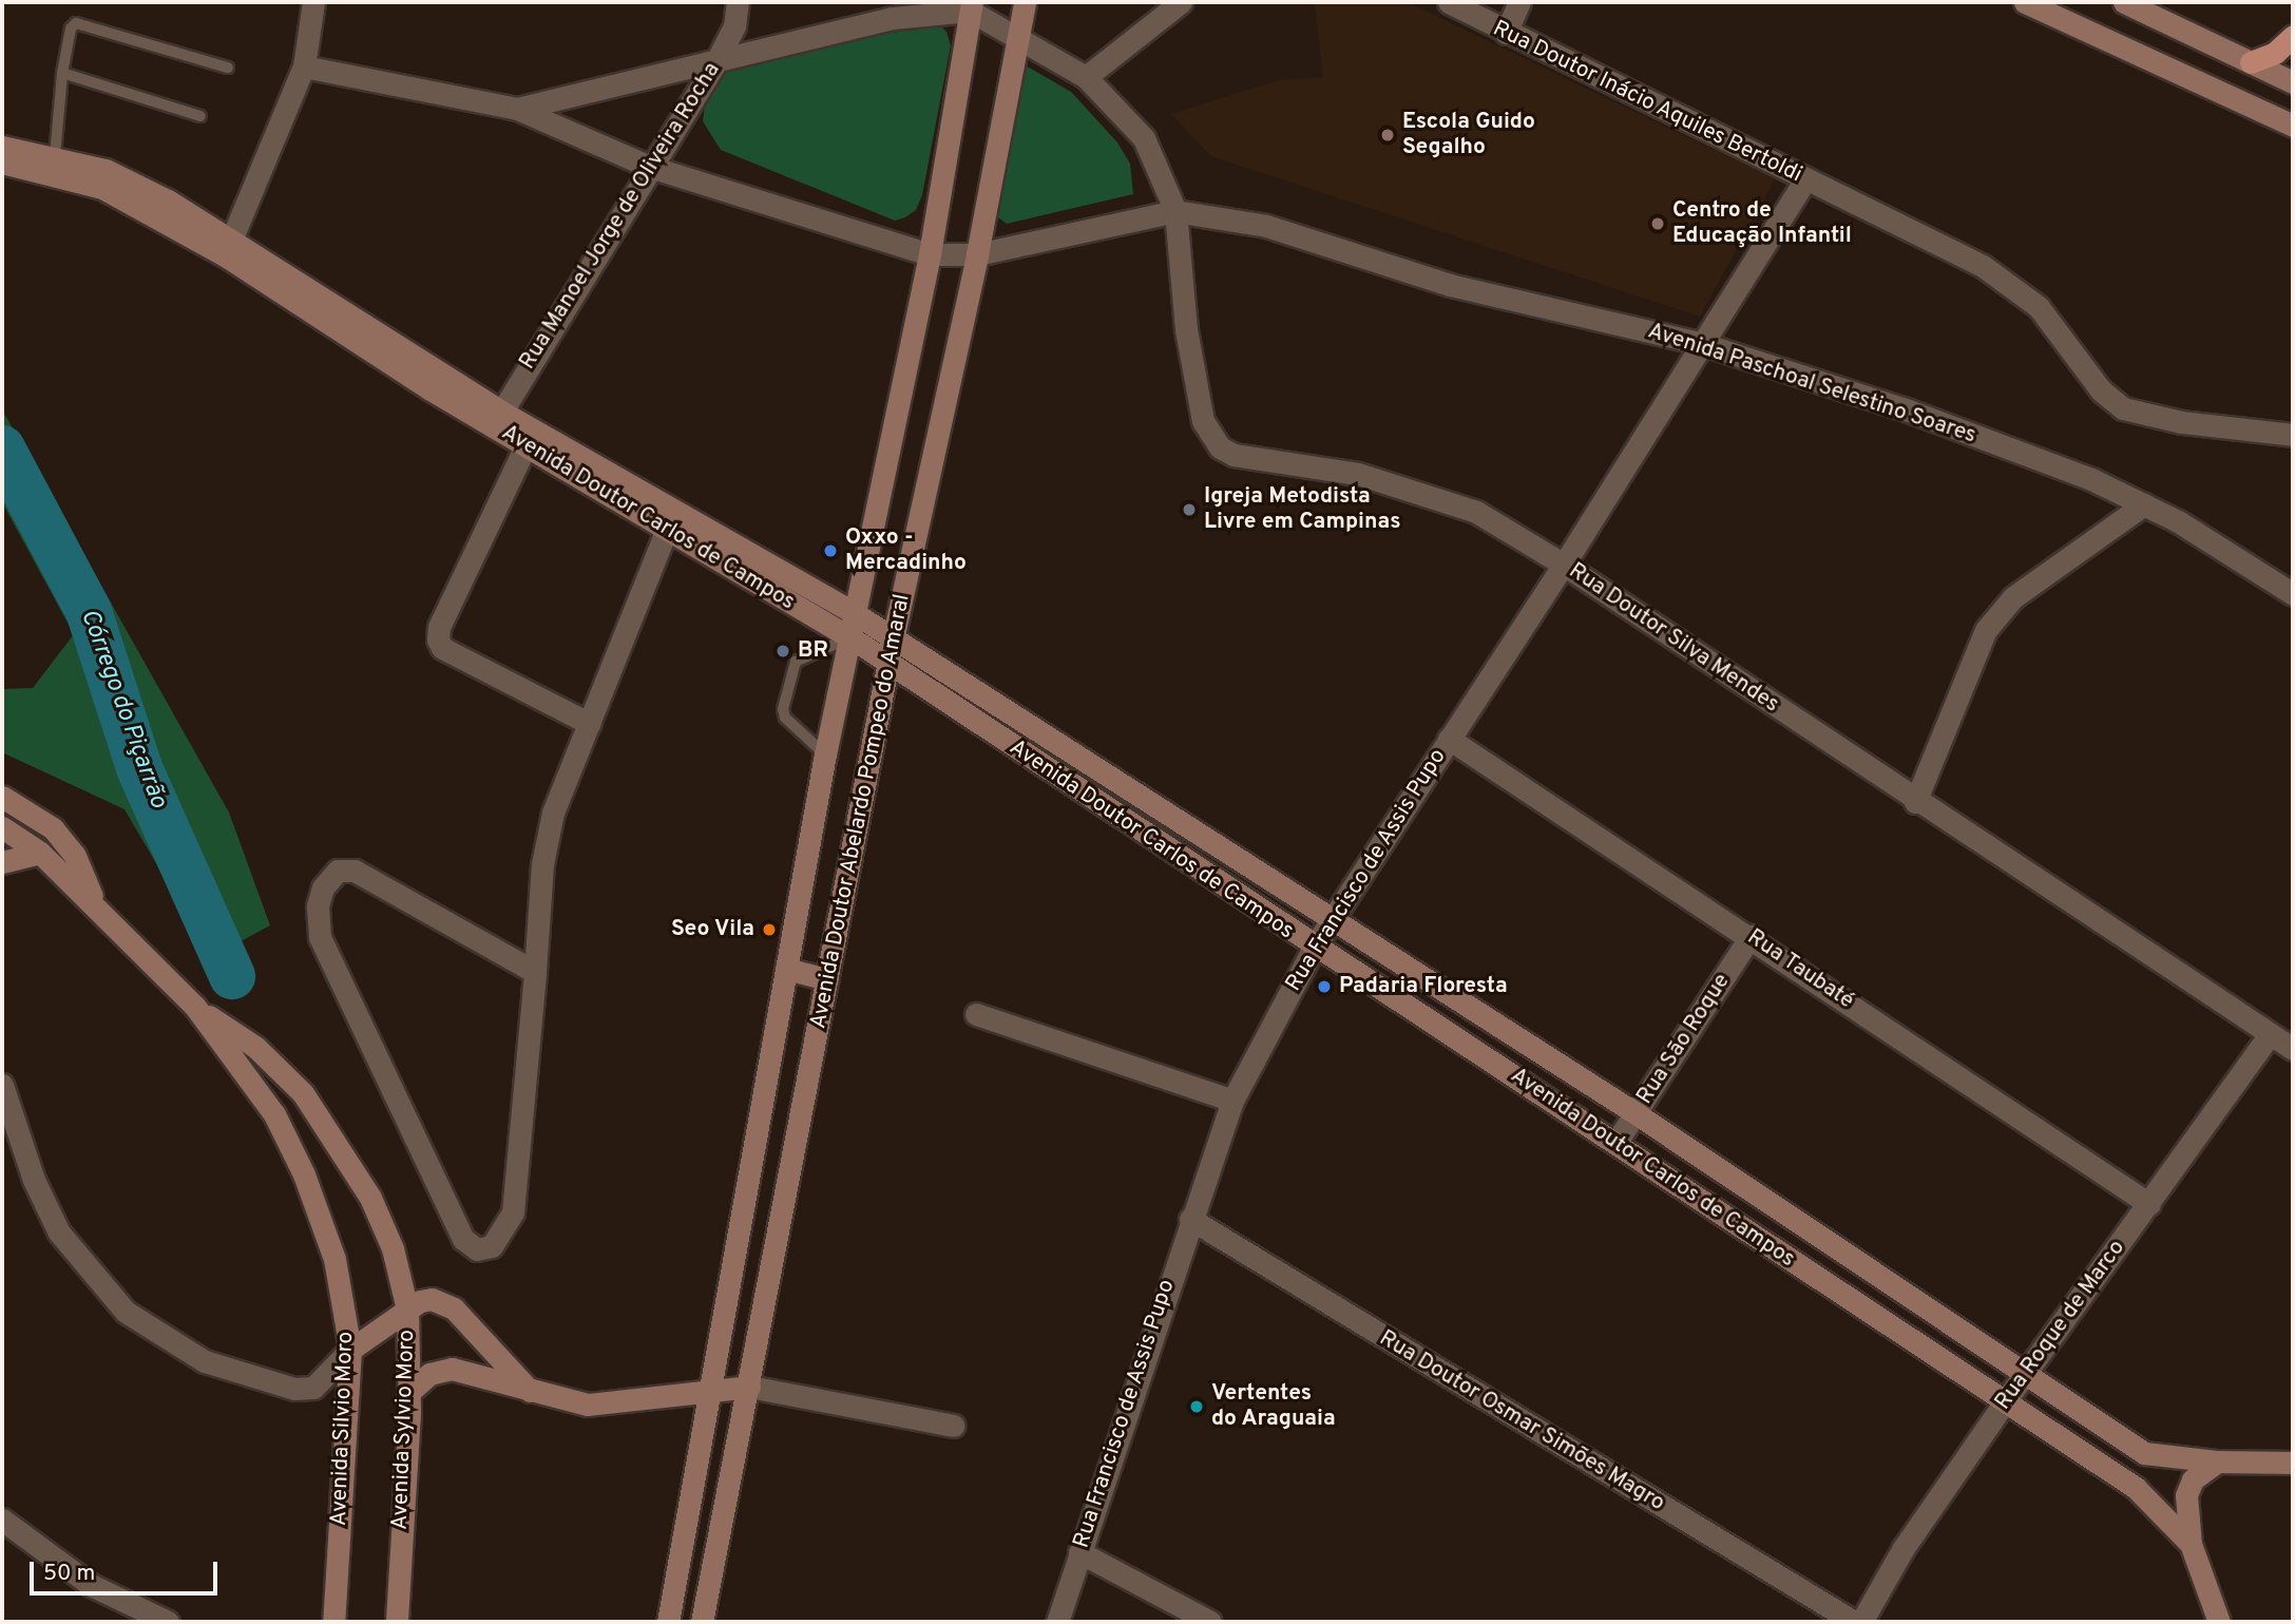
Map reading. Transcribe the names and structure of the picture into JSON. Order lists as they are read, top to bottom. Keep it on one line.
{"streets":{"main road":["Avenida Doutor Carlos de Campos","Avenida Doutor Abelardo Pompeo do Amaral","Avenida Silvio Moro","Avenida Sylvio Moro"],"street":["Rua Doutor Inácio Aquiles Bertoldi","Rua Manoel Jorge de Oliveira Rocha","Avenida Paschoal Selestino Soares","Rua Doutor Silva Mendes","Rua Francisco de Assis Pupo","Rua Taubaté","Rua São Roque","Rua Roque de Marco","Rua Doutor Osmar Simões Magro"]},"crossings":[["Rua Doutor Inácio Aquiles Bertoldi","Rua Francisco de Assis Pupo"],["Rua Manoel Jorge de Oliveira Rocha","Avenida Paschoal Selestino Soares"],["Rua Manoel Jorge de Oliveira Rocha","Avenida Doutor Carlos de Campos"],["Avenida Paschoal Selestino Soares","Rua Doutor Silva Mendes"],["Avenida Paschoal Selestino Soares","Avenida Doutor Abelardo Pompeo do Amaral"],["Avenida Paschoal Selestino Soares","Rua Francisco de Assis Pupo"],["Avenida Doutor Carlos de Campos","Avenida Doutor Abelardo Pompeo do Amaral"],["Avenida Doutor Carlos de Campos","Rua Francisco de Assis Pupo"],["Avenida Doutor Carlos de Campos","Rua São Roque"],["Avenida Doutor Carlos de Campos","Rua Roque de Marco"],["Rua Doutor Silva Mendes","Rua Francisco de Assis Pupo"],["Rua Doutor Silva Mendes","Rua Roque de Marco"],["Rua Francisco de Assis Pupo","Rua Taubaté"],["Rua Francisco de Assis Pupo","Rua Doutor Osmar Simões Magro"],["Rua Taubaté","Rua São Roque"],["Rua Taubaté","Rua Roque de Marco"],["Avenida Silvio Moro","Avenida Sylvio Moro"]],"water":["Córrego do Piçarrão"],"places":["Escola Guido Segalho","Centro de Educação Infantil","Igreja Metodista Livre em Campinas","Oxxo - Mercadinho","BR","Seo Vila","Padaria Floresta","Vertentes do Araguaia"],"scale_bar":"50 m"}
